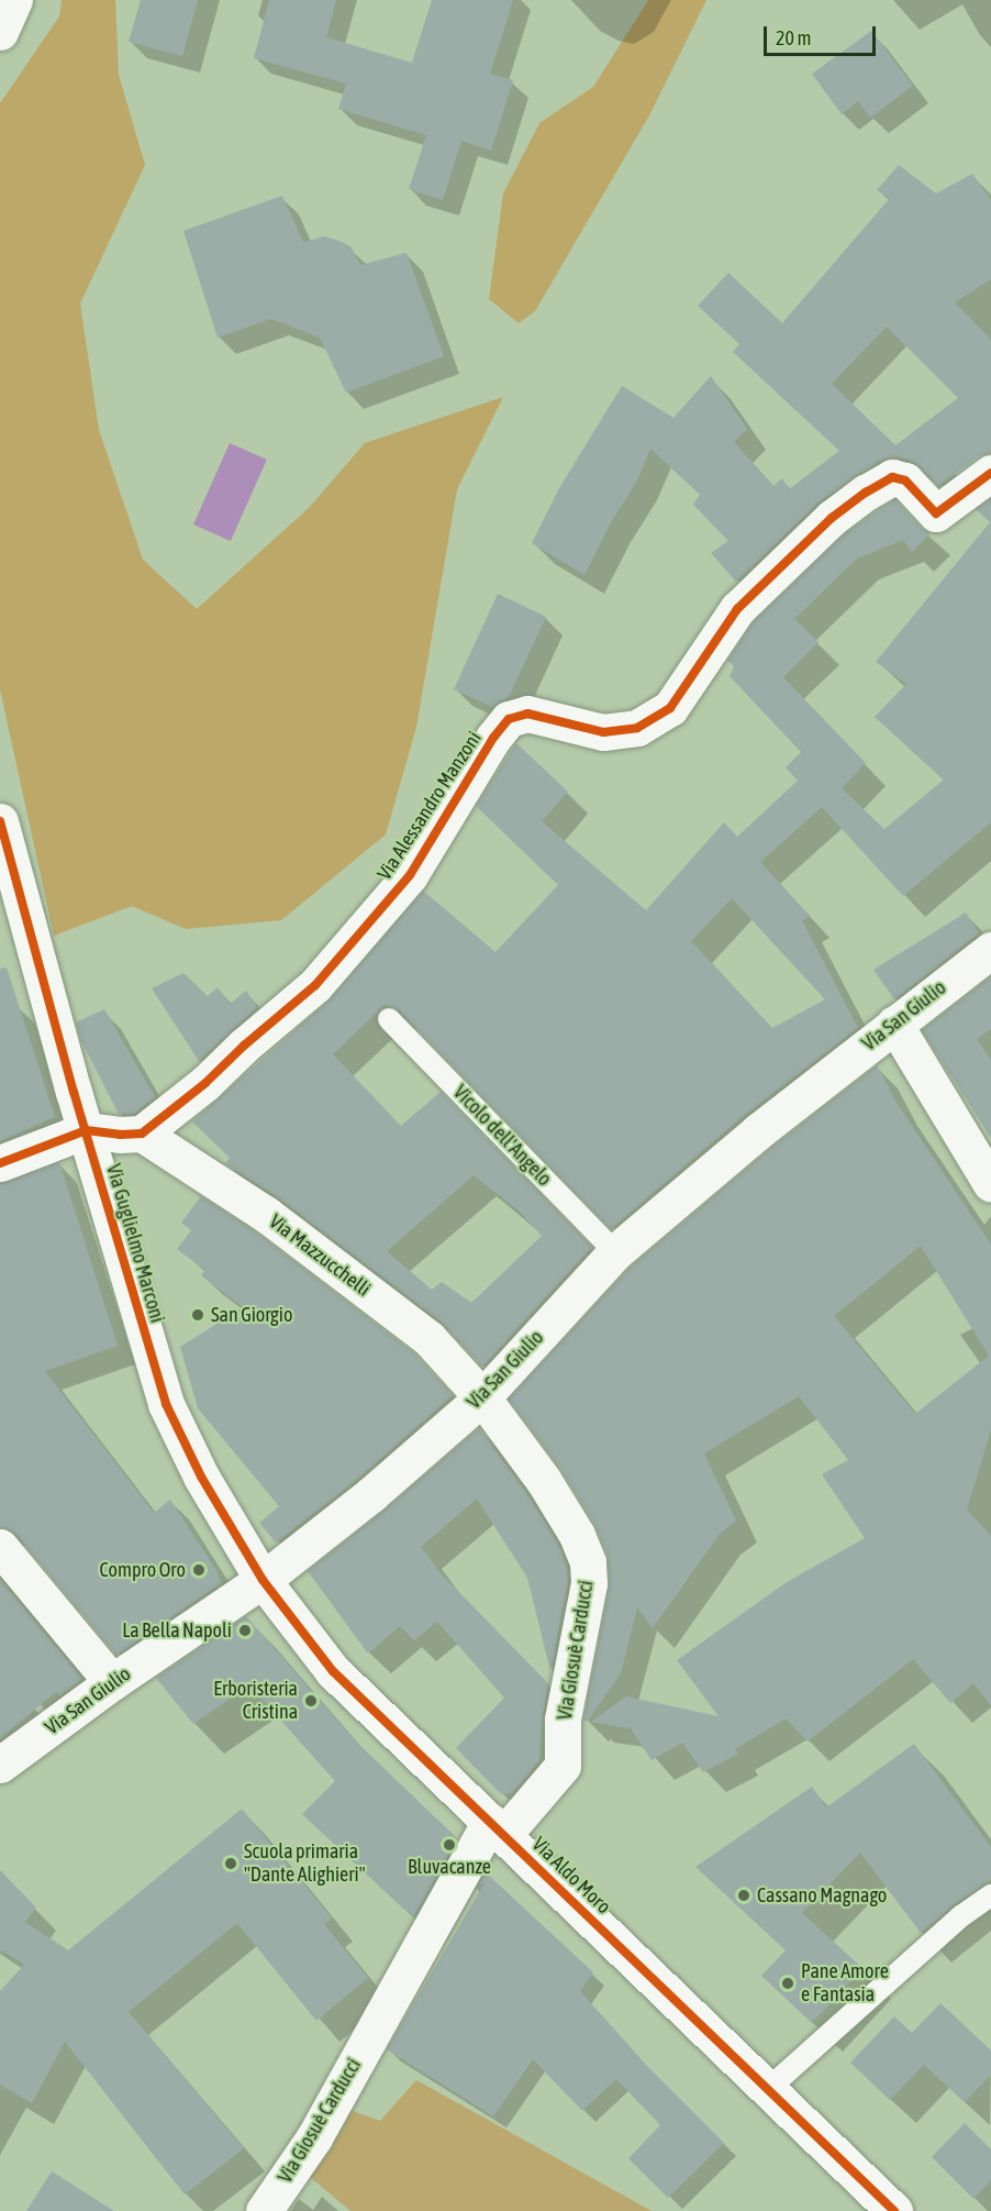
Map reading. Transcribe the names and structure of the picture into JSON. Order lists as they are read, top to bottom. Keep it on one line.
{"streets":{"street":["Via Alessandro Manzoni","Via San Giulio","Via Guglielmo Marconi","Via Mazzucchelli","Via Giosuè Carducci","Via Aldo Moro"],"lane":["Vicolo dell'Angelo"]},"crossings":[["Via Alessandro Manzoni","Via Mazzucchelli"],["Via San Giulio","Vicolo dell'Angelo"],["Via San Giulio","Via Guglielmo Marconi"],["Via San Giulio","Via Mazzucchelli"],["Via San Giulio","Via Giosuè Carducci"],["Via San Giulio","Via Aldo Moro"],["Via Guglielmo Marconi","Via Aldo Moro"],["Via Mazzucchelli","Via Giosuè Carducci"],["Via Giosuè Carducci","Via Aldo Moro"]],"places":["San Giorgio","Compro Oro","La Bella Napoli","Erboristeria Cristina","Bluvacanze","Scuola primaria \"Dante Alighieri\"","Cassano Magnago","Pane Amore e Fantasia"],"scale_bar":"20 m"}
